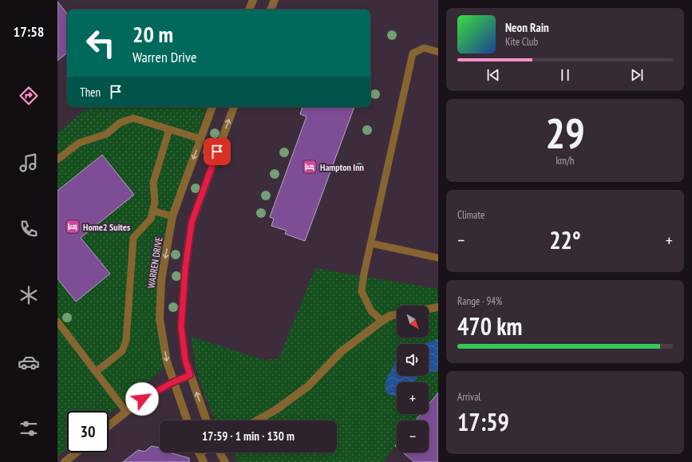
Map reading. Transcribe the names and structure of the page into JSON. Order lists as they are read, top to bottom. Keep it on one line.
{"streets":{"street":["WARREN DRIVE"]},"places":{"hotel":["Hampton Inn","Home2 Suites"]},"north":"bottom right","page":{"tabs":"17:58","turn":["20 m","Warren Drive"],"song":["Neon Rain","Kite Club"],"then":"Then","tile":[["29","km/h"],"Climate",["Range · 94%","470 km"],["Arrival","17:59"]],"heat":["−","22°","+"],"map_buttons":["+","−"],"limit":"30","trip":"17:59 · 1 min · 130 m"}}
